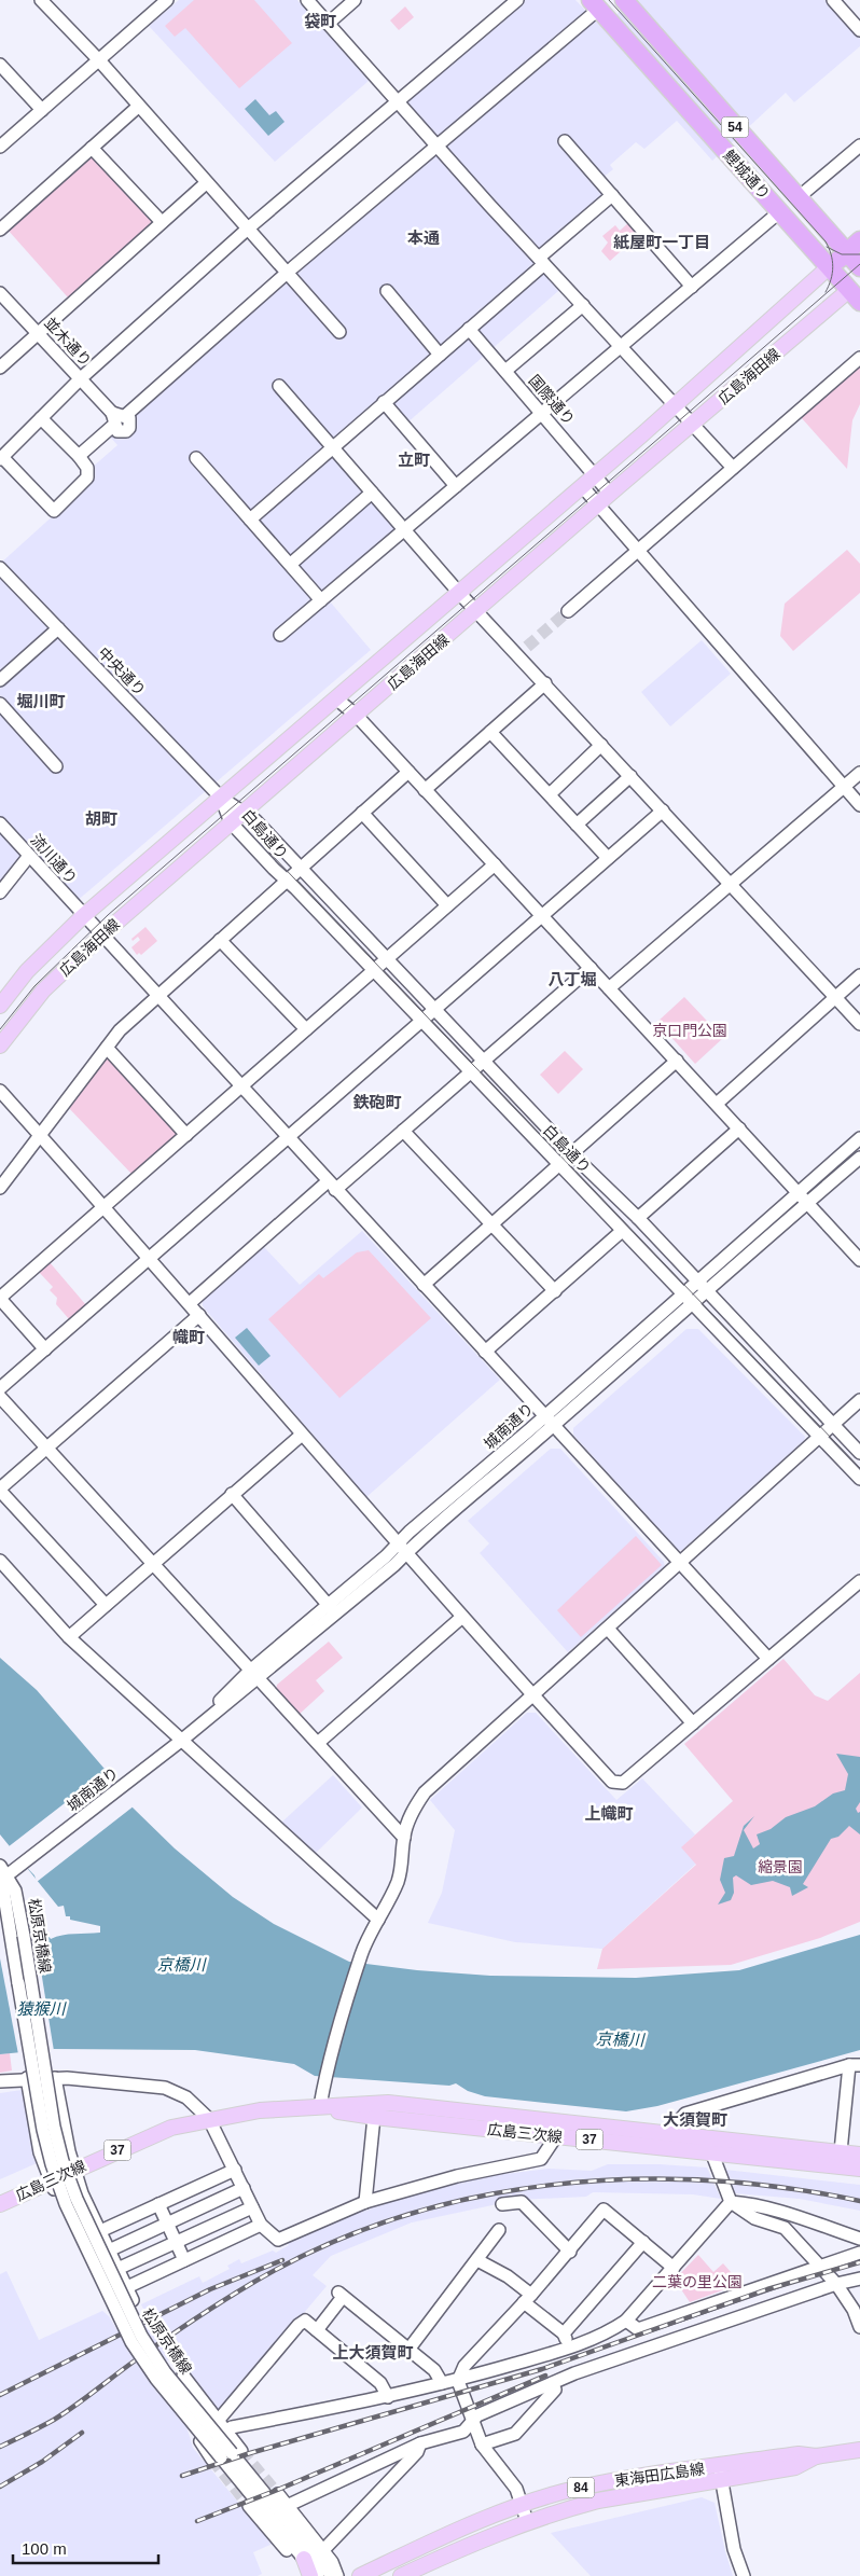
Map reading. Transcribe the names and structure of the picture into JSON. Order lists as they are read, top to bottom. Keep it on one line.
{"streets":{"highway":["54","鯉城通り"],"main road":["広島海田線","広島三次線","37","東海田広島線","84"],"street":["並木通り","国際通り","中央通り","白島通り","流川通り","城南通り","松原京橋線"]},"crossings":[["鯉城通り","広島海田線"],["広島海田線","国際通り"],["広島海田線","中央通り"],["広島海田線","白島通り"],["広島海田線","流川通り"],["中央通り","白島通り"],["白島通り","城南通り"],["流川通り","城南通り"],["城南通り","松原京橋線"]],"districts":["袋町","本通","紙屋町一丁目","立町","堀川町","胡町","八丁堀","鉄砲町","幟町","上幟町","大須賀町","上大須賀町"],"water":["京橋川","猿猴川"],"parks":["京口門公園","縮景園","二葉の里公園"],"scale_bar":"100 m"}
